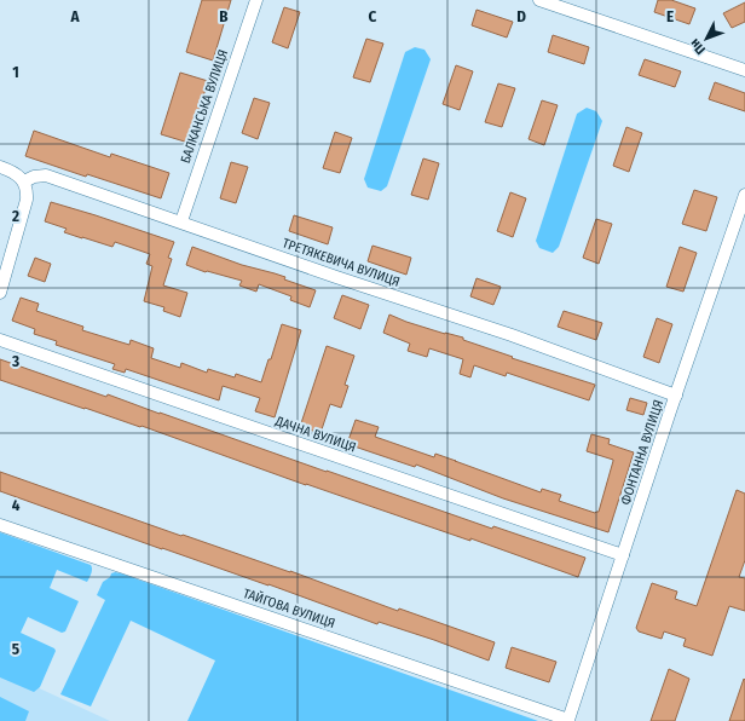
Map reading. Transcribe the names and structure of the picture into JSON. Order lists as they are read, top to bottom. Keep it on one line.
{"streets":{"street":["БАЛКАНСЬКА ВУЛИЦЯ","ТРЕТЯКЕВИЧА ВУЛИЦЯ","ДАЧНА ВУЛИЦЯ","ФОНТАННА ВУЛИЦЯ","ТАЙГОВА ВУЛИЦЯ"]},"crossings":[["БАЛКАНСЬКА ВУЛИЦЯ","ТРЕТЯКЕВИЧА ВУЛИЦЯ"],["ТРЕТЯКЕВИЧА ВУЛИЦЯ","ФОНТАННА ВУЛИЦЯ"],["ДАЧНА ВУЛИЦЯ","ФОНТАННА ВУЛИЦЯ"],["ФОНТАННА ВУЛИЦЯ","ТАЙГОВА ВУЛИЦЯ"]],"north":"bottom left","grid":{"columns":["A","B","C","D","E"],"rows":["1","2","3","4","5"]}}
